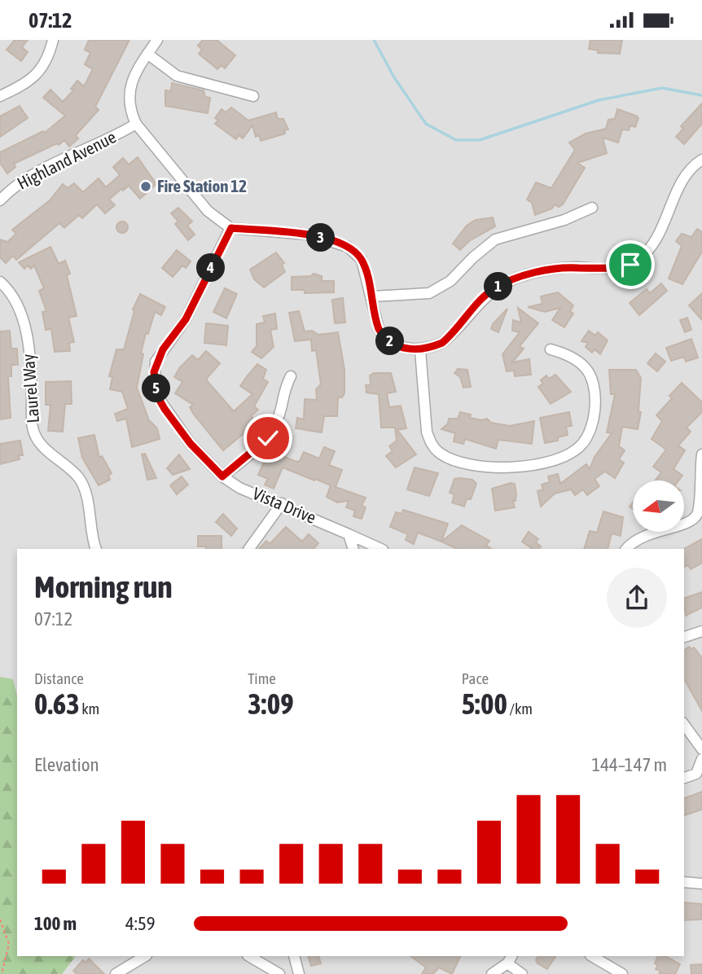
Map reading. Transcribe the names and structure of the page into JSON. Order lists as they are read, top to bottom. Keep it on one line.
{"streets":{"street":["Highland Avenue","Laurel Way","Vista Drive"]},"places":["Fire Station 12"],"north":"left","page":{"status":"07:12","pins":["3","4","1","2","5"],"heading":["Morning run","07:12"],"stats":[["Distance","0.63 km"],["Time","3:09"],["Pace","5:00 /km"]],"chart":["Elevation","144–147 m"],"list":[{"name":"100 m","note":"4:59"}]}}
